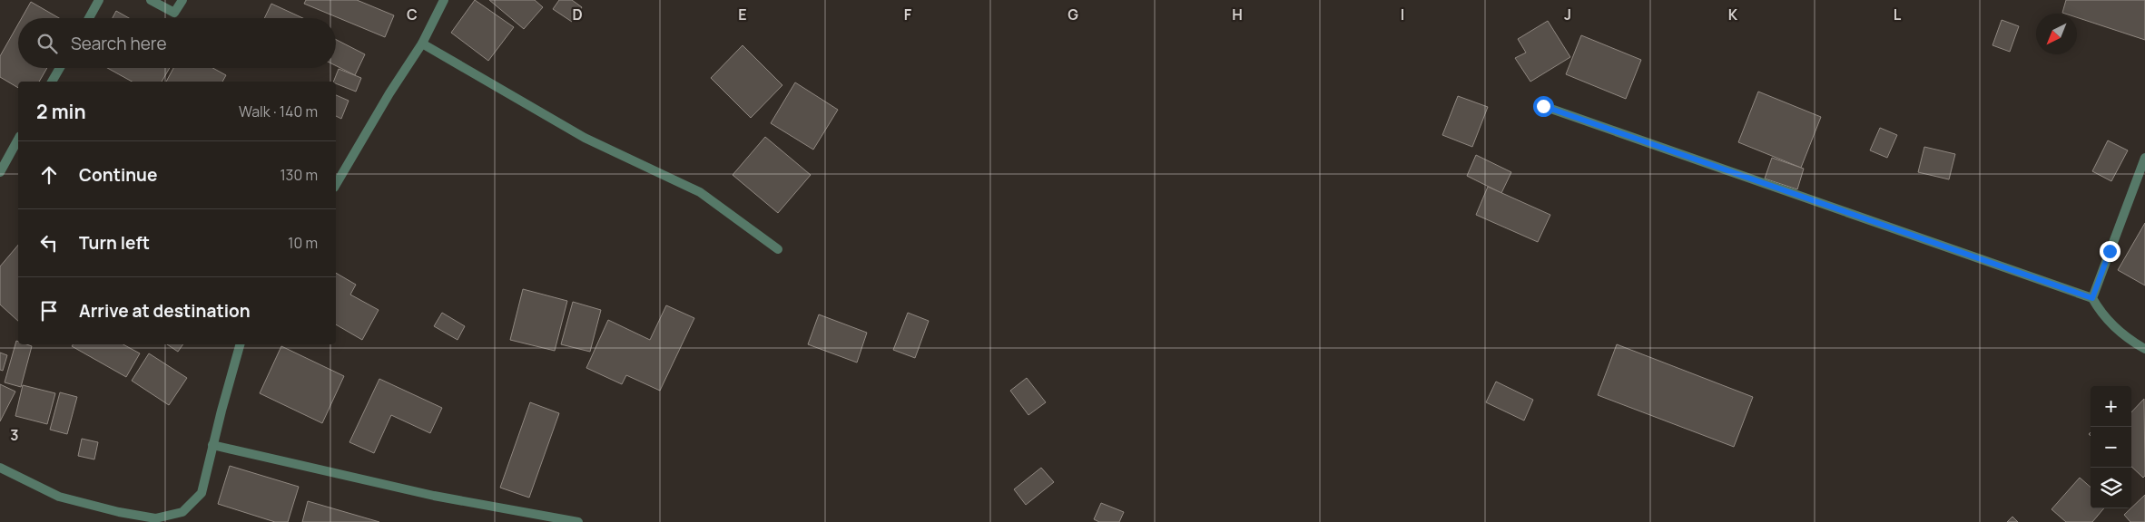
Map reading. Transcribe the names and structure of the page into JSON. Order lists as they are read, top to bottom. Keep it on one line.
{"north":"bottom left","page":{"search":"Search here","heading":["2 min","Walk · 140 m"],"list":[["Continue","130 m"],["Turn left","10 m"],"Arrive at destination"],"map_buttons":["+","−"]},"grid":{"columns":["C","D","E","F","G","H","I","J","K","L"],"rows":["3"]}}
